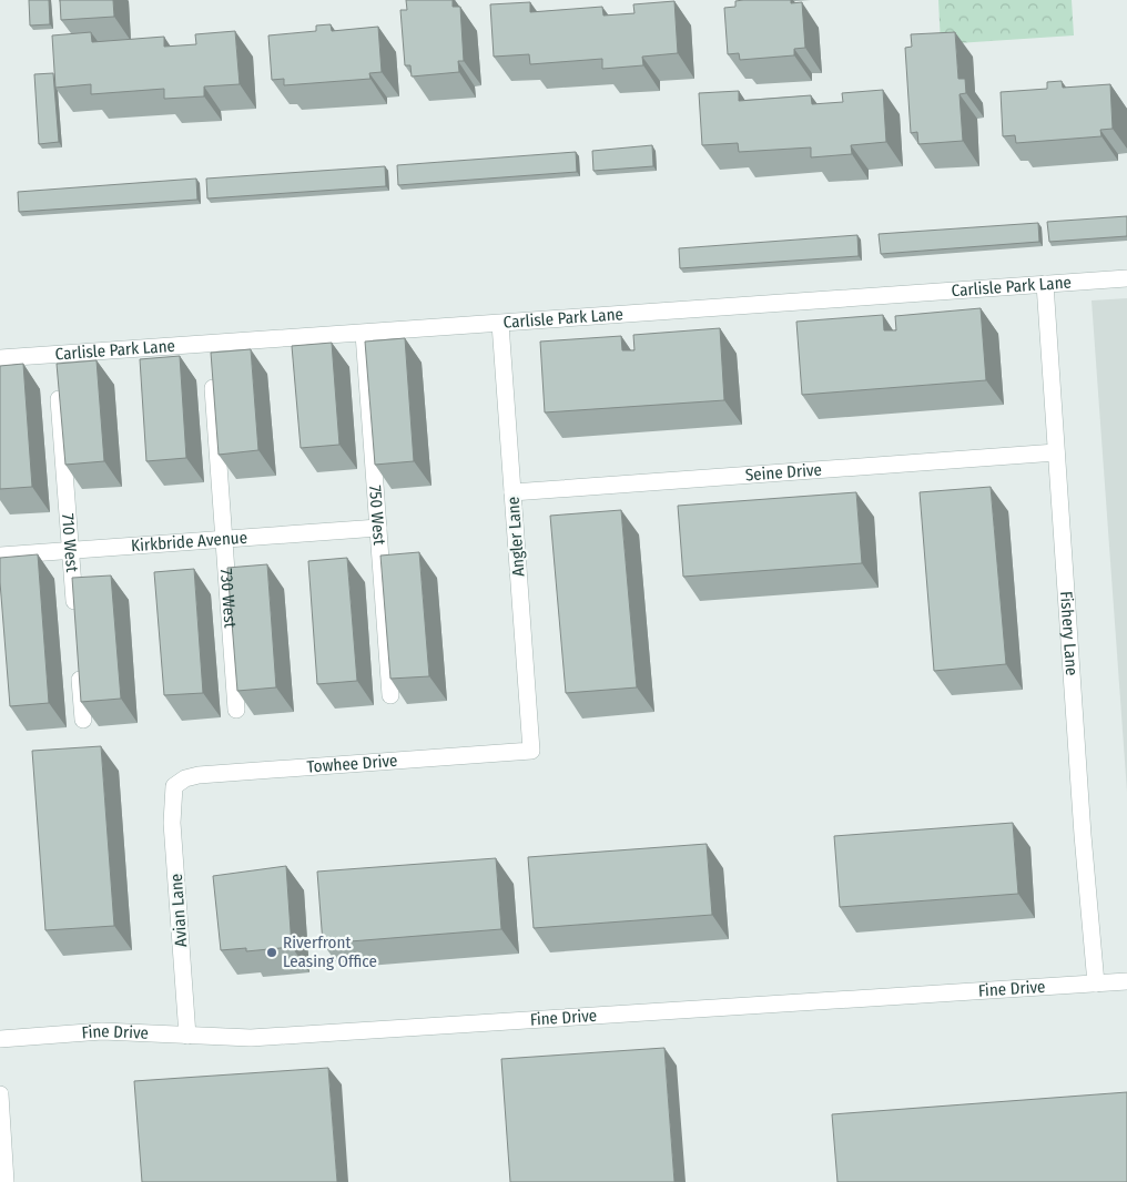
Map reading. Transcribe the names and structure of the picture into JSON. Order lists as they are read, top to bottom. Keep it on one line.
{"streets":{"street":["Carlisle Park Lane","Seine Drive","750 West","Angler Lane","710 West","Kirkbride Avenue","730 West","Fishery Lane","Towhee Drive","Avian Lane","Fine Drive"]},"crossings":[["Carlisle Park Lane","750 West"],["Carlisle Park Lane","Angler Lane"],["Carlisle Park Lane","Fishery Lane"],["Seine Drive","Angler Lane"],["Seine Drive","Fishery Lane"],["750 West","Kirkbride Avenue"],["Angler Lane","Towhee Drive"],["710 West","Kirkbride Avenue"],["Kirkbride Avenue","730 West"],["Fishery Lane","Fine Drive"],["Towhee Drive","Avian Lane"],["Avian Lane","Fine Drive"]],"places":["Riverfront Leasing Office"]}
